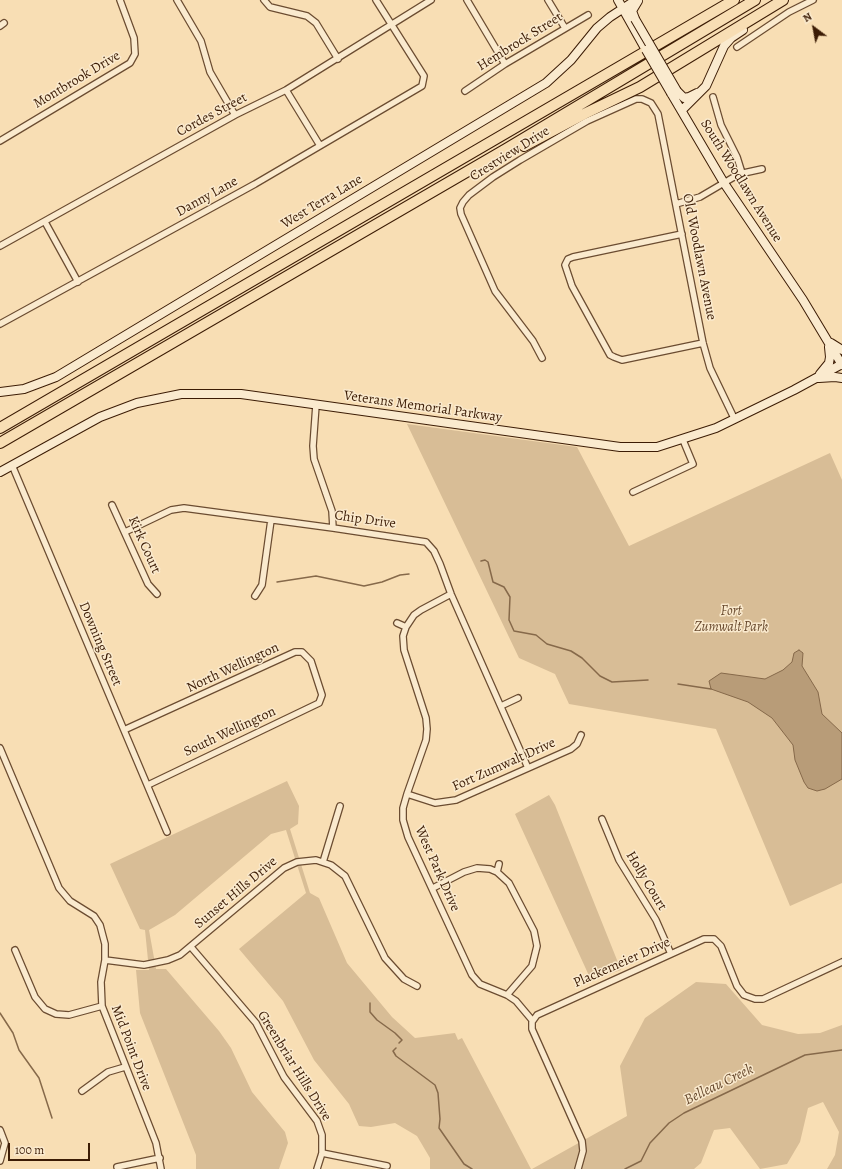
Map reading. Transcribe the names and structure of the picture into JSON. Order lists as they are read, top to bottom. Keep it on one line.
{"streets":{"street":["Hembrock Street","Montbrook Drive","Cordes Street","Crestview Drive","South Woodlawn Avenue","Danny Lane","West Terra Lane","Old Woodlawn Avenue","Veterans Memorial Parkway","Chip Drive","Kirk Court","Downing Street","North Wellington","South Wellington","Fort Zumwalt Drive","West Park Drive","Holly Court","Sunset Hills Drive","Plackemeier Drive","Mid Point Drive","Greenbriar Hills Drive"]},"crossings":[["Cordes Street","Danny Lane"],["Crestview Drive","Old Woodlawn Avenue"],["South Woodlawn Avenue","West Terra Lane"],["South Woodlawn Avenue","Veterans Memorial Parkway"],["Old Woodlawn Avenue","Veterans Memorial Parkway"],["Veterans Memorial Parkway","Downing Street"],["Chip Drive","Kirk Court"],["Chip Drive","Fort Zumwalt Drive"],["Downing Street","North Wellington"],["Downing Street","South Wellington"],["North Wellington","South Wellington"],["Fort Zumwalt Drive","West Park Drive"],["West Park Drive","Plackemeier Drive"],["Holly Court","Plackemeier Drive"],["Sunset Hills Drive","Mid Point Drive"],["Sunset Hills Drive","Greenbriar Hills Drive"]],"water":["Belleau Creek"],"parks":["Fort Zumwalt Park"],"scale_bar":"100 m","north":"top left"}
